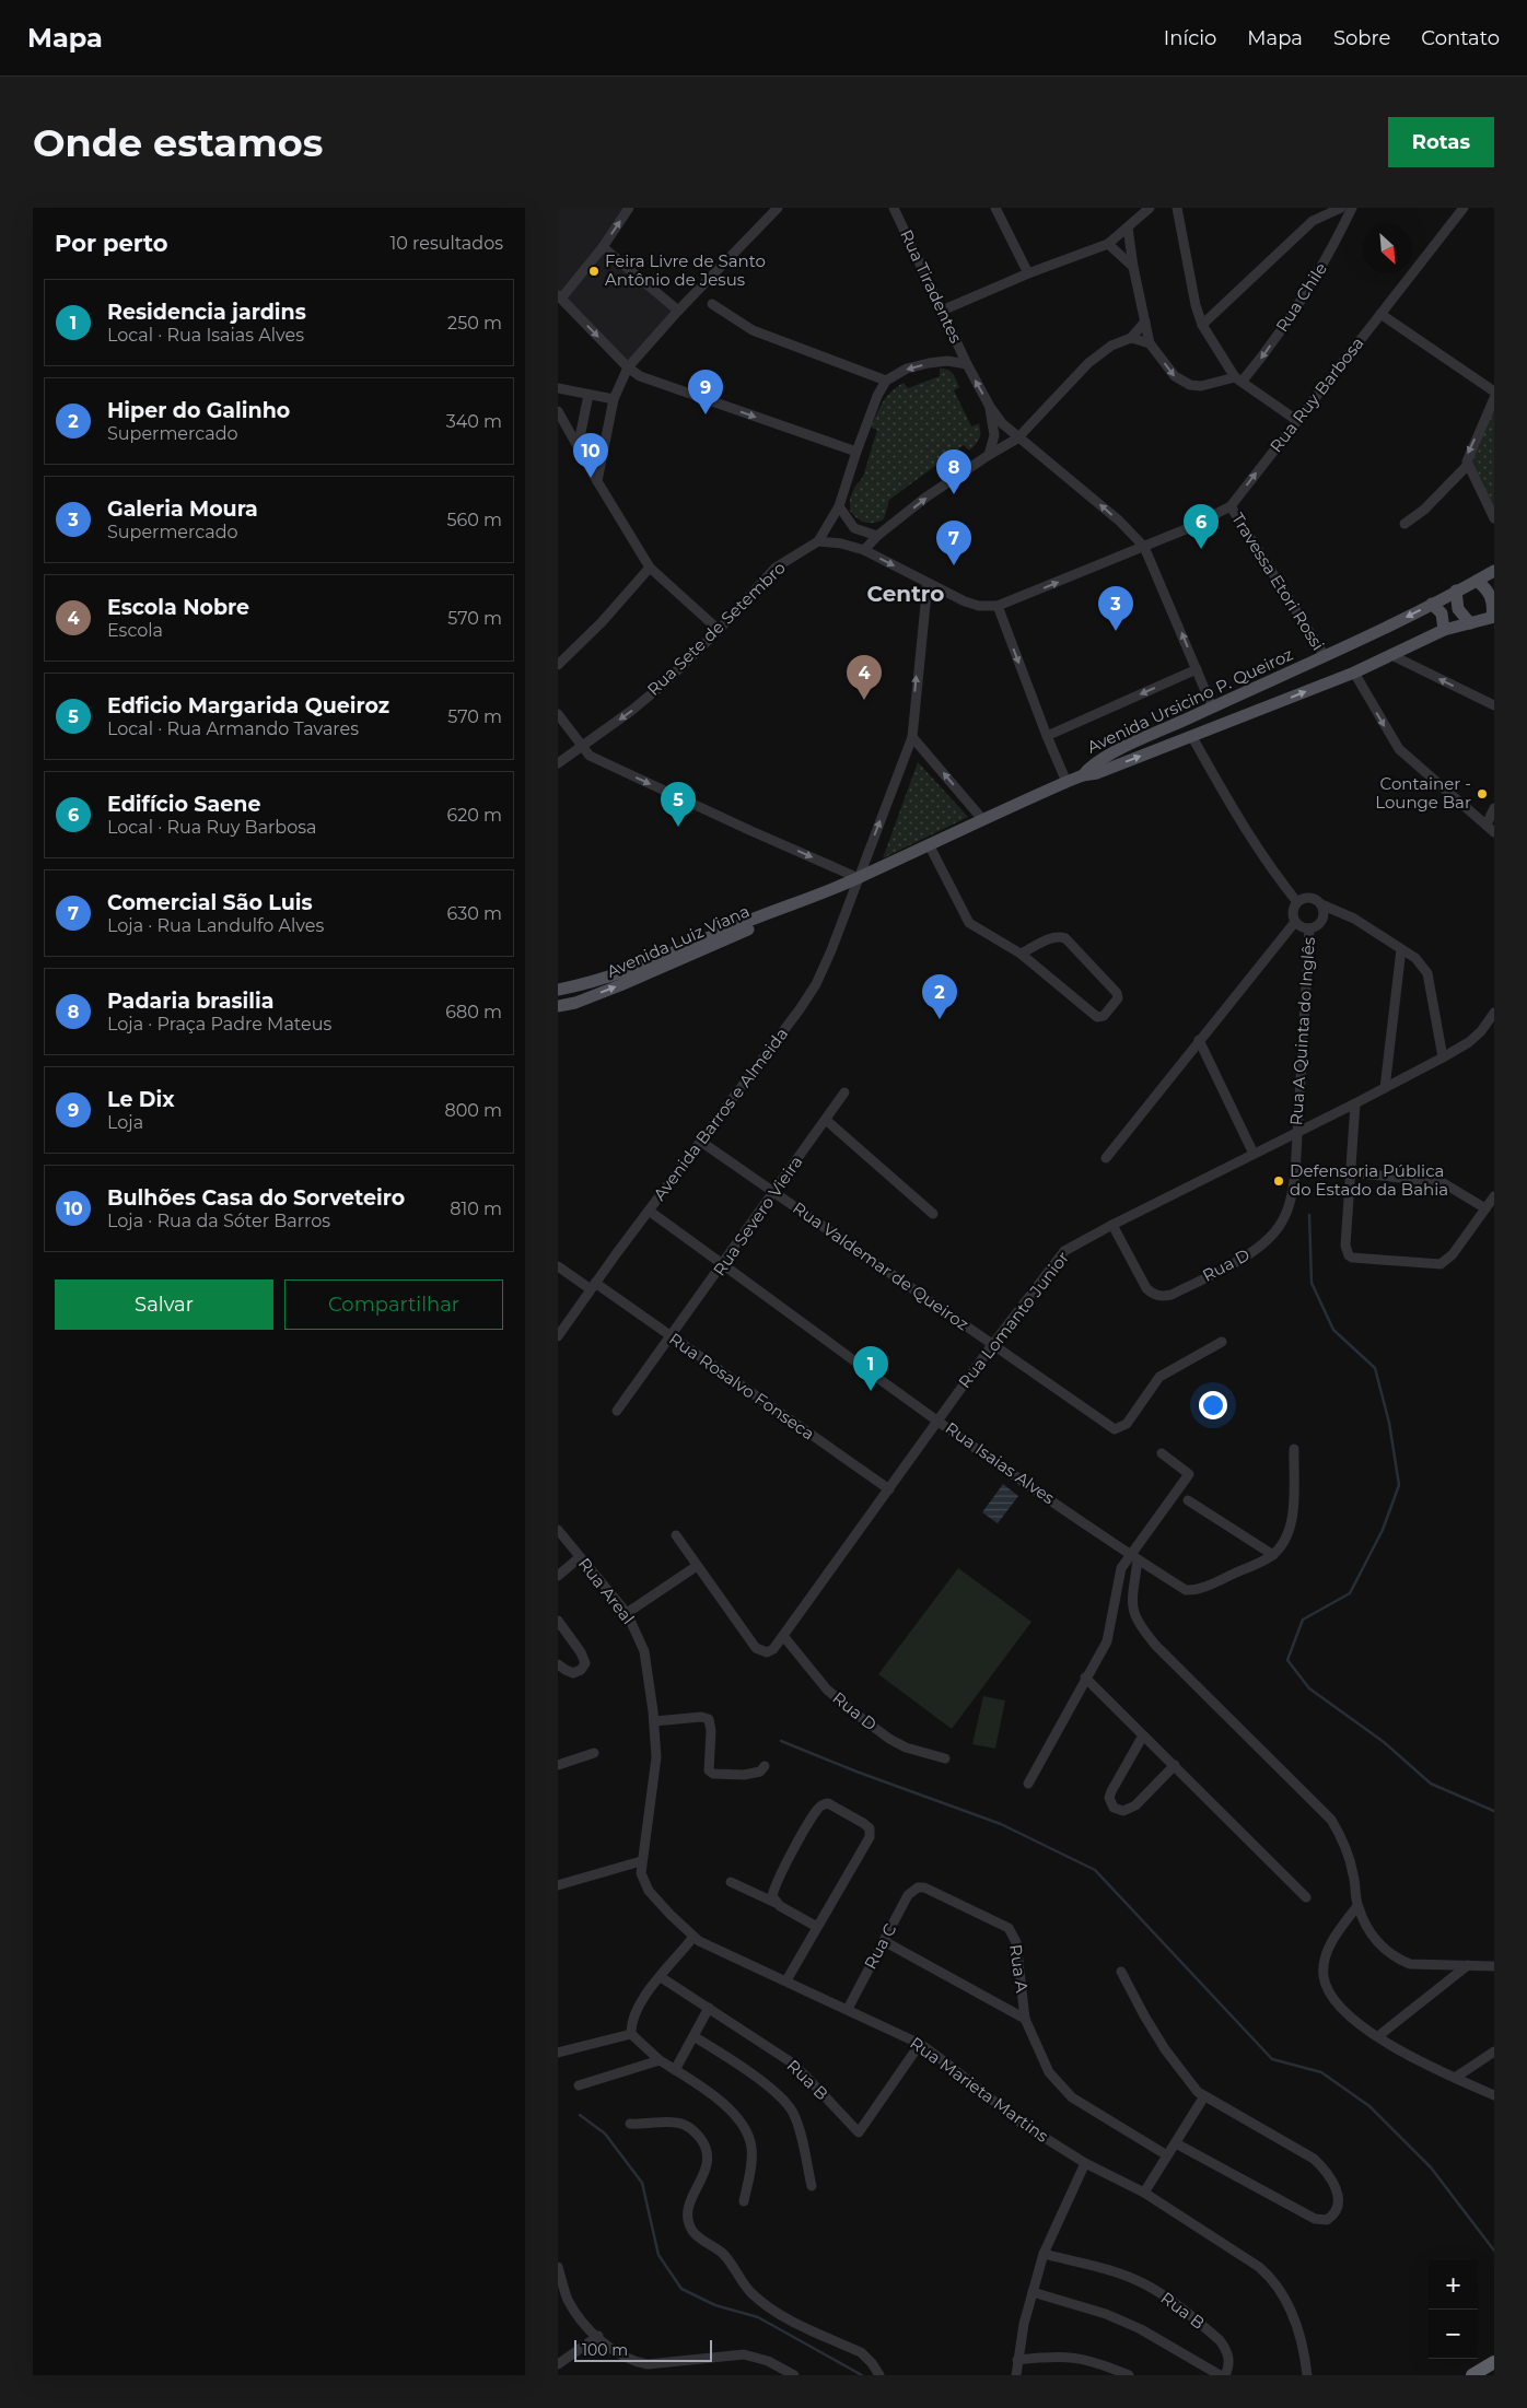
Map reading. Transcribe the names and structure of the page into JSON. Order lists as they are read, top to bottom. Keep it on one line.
{"streets":{"main road":["Avenida Ursicino P. Queiroz","Avenida Luiz Viana"],"street":["Rua Tiradentes","Rua Chile","Rua Ruy Barbosa","Travessa Etori Rossi","Rua Sete de Setembro","Rua A Quinta do Inglês","Avenida Barros e Almeida","Rua Severo Vieira","Rua D","Rua Valdemar de Queiroz","Rua Lomanto Junior","Rua Rosalvo Fonseca","Rua Isaias Alves","Rua Areal","Rua C","Rua A","Rua B","Rua Marieta Martins"]},"crossings":[["Rua Ruy Barbosa","Travessa Etori Rossi"],["Travessa Etori Rossi","Avenida Ursicino P. Queiroz"],["Avenida Ursicino P. Queiroz","Avenida Luiz Viana"],["Avenida Luiz Viana","Avenida Barros e Almeida"],["Rua A Quinta do Inglês","Rua D"],["Rua A Quinta do Inglês","Rua Lomanto Junior"],["Avenida Barros e Almeida","Rua Valdemar de Queiroz"],["Avenida Barros e Almeida","Rua Rosalvo Fonseca"],["Avenida Barros e Almeida","Rua Isaias Alves"],["Rua Severo Vieira","Rua Valdemar de Queiroz"],["Rua Severo Vieira","Rua Rosalvo Fonseca"],["Rua Severo Vieira","Rua Isaias Alves"],["Rua D","Rua Lomanto Junior"],["Rua Valdemar de Queiroz","Rua Lomanto Junior"],["Rua Lomanto Junior","Rua Rosalvo Fonseca"],["Rua Lomanto Junior","Rua Isaias Alves"],["Rua Areal","Rua Marieta Martins"],["Rua C","Rua A"],["Rua C","Rua Marieta Martins"],["Rua B","Rua Marieta Martins"]],"one_way":["Rua Ruy Barbosa","Avenida Barros e Almeida"],"districts":["Centro"],"places":["Feira Livre de Santo Antônio de Jesus","Container - Lounge Bar","Defensoria Pública do Estado da Bahia"],"scale_bar":"100 m","north":"bottom right","page":{"header":"Mapa","nav":["Início","Mapa","Sobre","Contato"],"buttons":["Rotas",["Salvar","Compartilhar"]],"title":"Onde estamos","heading":["Por perto","10 resultados"],"list":[{"mark":"1","name":"Residencia jardins","note":"Local · Rua Isaias Alves","value":"250 m"},{"mark":"2","name":"Hiper do Galinho","note":"Supermercado","value":"340 m"},{"mark":"3","name":"Galeria Moura","note":"Supermercado","value":"560 m"},{"mark":"4","name":"Escola Nobre","note":"Escola","value":"570 m"},{"mark":"5","name":"Edficio Margarida Queiroz","note":"Local · Rua Armando Tavares","value":"570 m"},{"mark":"6","name":"Edifício Saene","note":"Local · Rua Ruy Barbosa","value":"620 m"},{"mark":"7","name":"Comercial São Luis","note":"Loja · Rua Landulfo Alves","value":"630 m"},{"mark":"8","name":"Padaria brasilia","note":"Loja · Praça Padre Mateus","value":"680 m"},{"mark":"9","name":"Le Dix","note":"Loja","value":"800 m"},{"mark":"10","name":"Bulhões Casa do Sorveteiro","note":"Loja · Rua da Sóter Barros","value":"810 m"}],"pins":["9","10","8","6","7","3","4","5","2","1"],"map_buttons":["+","−"],"scale":"100 m"}}
